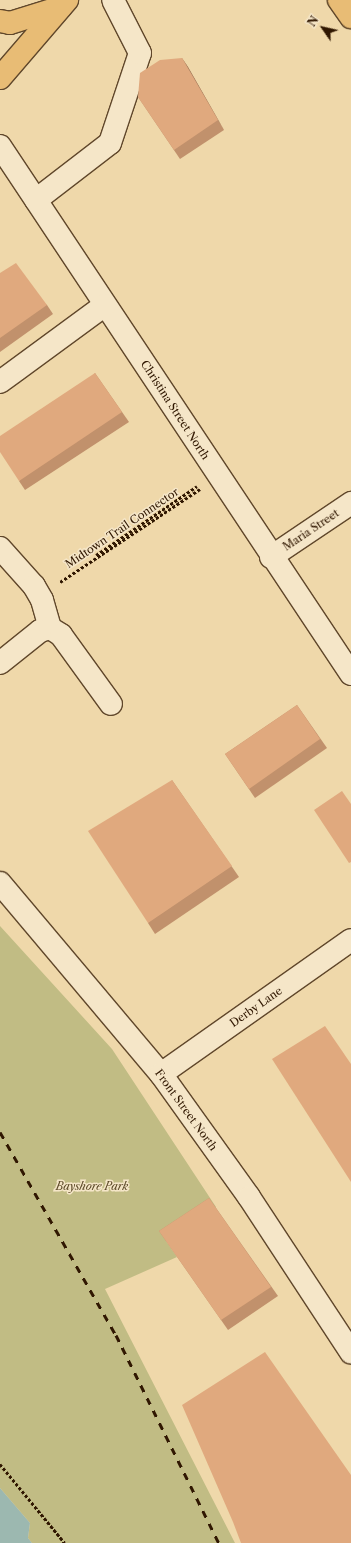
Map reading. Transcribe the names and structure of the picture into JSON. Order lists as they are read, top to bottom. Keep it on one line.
{"streets":{"street":["Christina Street North","Maria Street","Derby Lane","Front Street North"],"path":["Midtown Trail Connector"]},"crossings":[["Christina Street North","Midtown Trail Connector"],["Christina Street North","Maria Street"],["Derby Lane","Front Street North"]],"parks":["Bayshore Park"],"north":"top left"}
